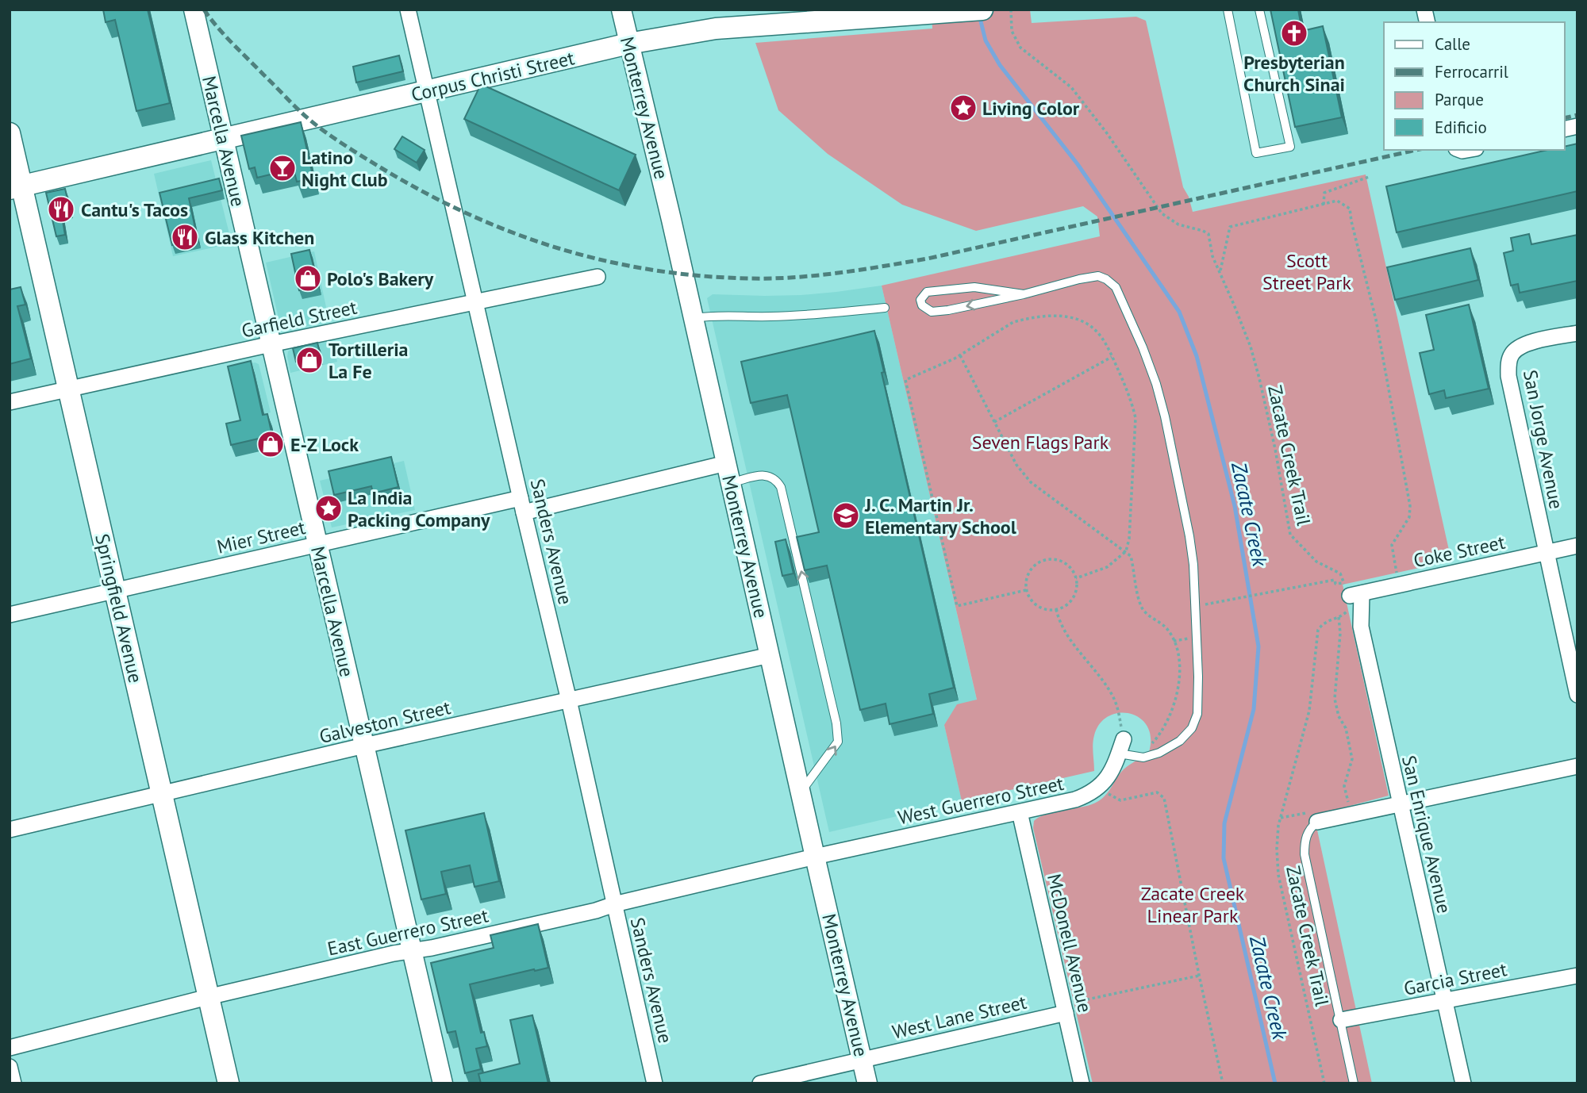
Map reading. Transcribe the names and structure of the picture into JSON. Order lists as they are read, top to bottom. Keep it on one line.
{"streets":{"main road":["Corpus Christi Street","Springfield Avenue"],"street":["Monterrey Avenue","Marcella Avenue","Garfield Street","San Jorge Avenue","Mier Street","Sanders Avenue","Coke Street","Galveston Street","West Guerrero Street","San Enrique Avenue","East Guerrero Street","McDonell Avenue","Garcia Street","West Lane Street"],"path":["Zacate Creek Trail"]},"crossings":[["Corpus Christi Street","Monterrey Avenue"],["Corpus Christi Street","Marcella Avenue"],["Corpus Christi Street","Sanders Avenue"],["Corpus Christi Street","Springfield Avenue"],["Monterrey Avenue","Mier Street"],["Monterrey Avenue","Galveston Street"],["Monterrey Avenue","West Guerrero Street"],["Monterrey Avenue","East Guerrero Street"],["Monterrey Avenue","West Lane Street"],["Marcella Avenue","Garfield Street"],["Marcella Avenue","Mier Street"],["Marcella Avenue","Galveston Street"],["Marcella Avenue","East Guerrero Street"],["Garfield Street","Sanders Avenue"],["Garfield Street","Springfield Avenue"],["San Jorge Avenue","Coke Street"],["Zacate Creek Trail","Coke Street"],["Zacate Creek Trail","San Enrique Avenue"],["Mier Street","Sanders Avenue"],["Mier Street","Springfield Avenue"],["Sanders Avenue","Galveston Street"],["Sanders Avenue","East Guerrero Street"],["Coke Street","San Enrique Avenue"],["Springfield Avenue","Galveston Street"],["Springfield Avenue","East Guerrero Street"],["West Guerrero Street","East Guerrero Street"],["West Guerrero Street","McDonell Avenue"],["San Enrique Avenue","Garcia Street"],["McDonell Avenue","West Lane Street"]],"water":["Zacate Creek"],"parks":["Scott Street Park","Seven Flags Park","Zacate Creek Linear Park"],"places":{"church":["Presbyterian Church Sinai"],"place":["Living Color","La India Packing Company"],"bar":["Latino Night Club"],"restaurant":["Cantu's Tacos","Glass Kitchen"],"shop":["Polo's Bakery","Tortilleria La Fe","E-Z Lock"],"school or university":["J. C. Martin Jr. Elementary School"]},"legend":["Calle","Ferrocarril","Parque","Edificio"]}
